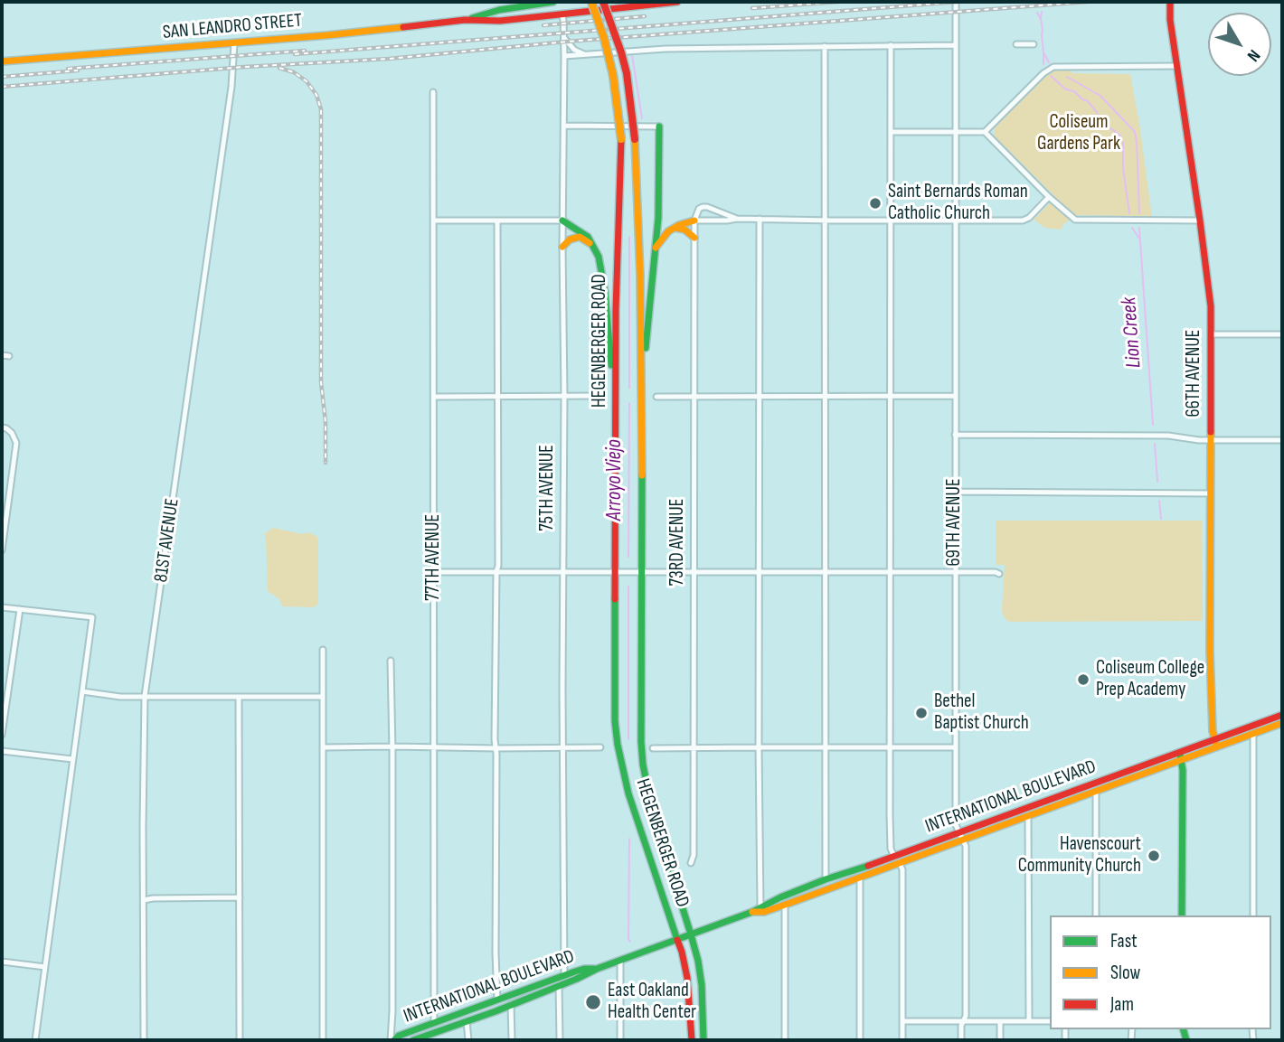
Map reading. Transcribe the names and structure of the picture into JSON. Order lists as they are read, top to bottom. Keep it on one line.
{"streets":{"main road":["SAN LEANDRO STREET","HEGENBERGER ROAD","66TH AVENUE","75TH AVENUE","INTERNATIONAL BOULEVARD"],"street":["69TH AVENUE","81ST AVENUE","73RD AVENUE","77TH AVENUE"]},"crossings":[["SAN LEANDRO STREET","75TH AVENUE"],["SAN LEANDRO STREET","81ST AVENUE"],["HEGENBERGER ROAD","INTERNATIONAL BOULEVARD"],["66TH AVENUE","INTERNATIONAL BOULEVARD"],["75TH AVENUE","INTERNATIONAL BOULEVARD"],["69TH AVENUE","INTERNATIONAL BOULEVARD"],["77TH AVENUE","INTERNATIONAL BOULEVARD"]],"water":["Lion Creek","Arroyo Viejo"],"parks":["Coliseum Gardens Park"],"places":["Saint Bernards Roman Catholic Church","Coliseum College Prep Academy","Bethel Baptist Church","Havenscourt Community Church","East Oakland Health Center"],"legend":["Fast","Slow","Jam"],"north":"bottom right"}
